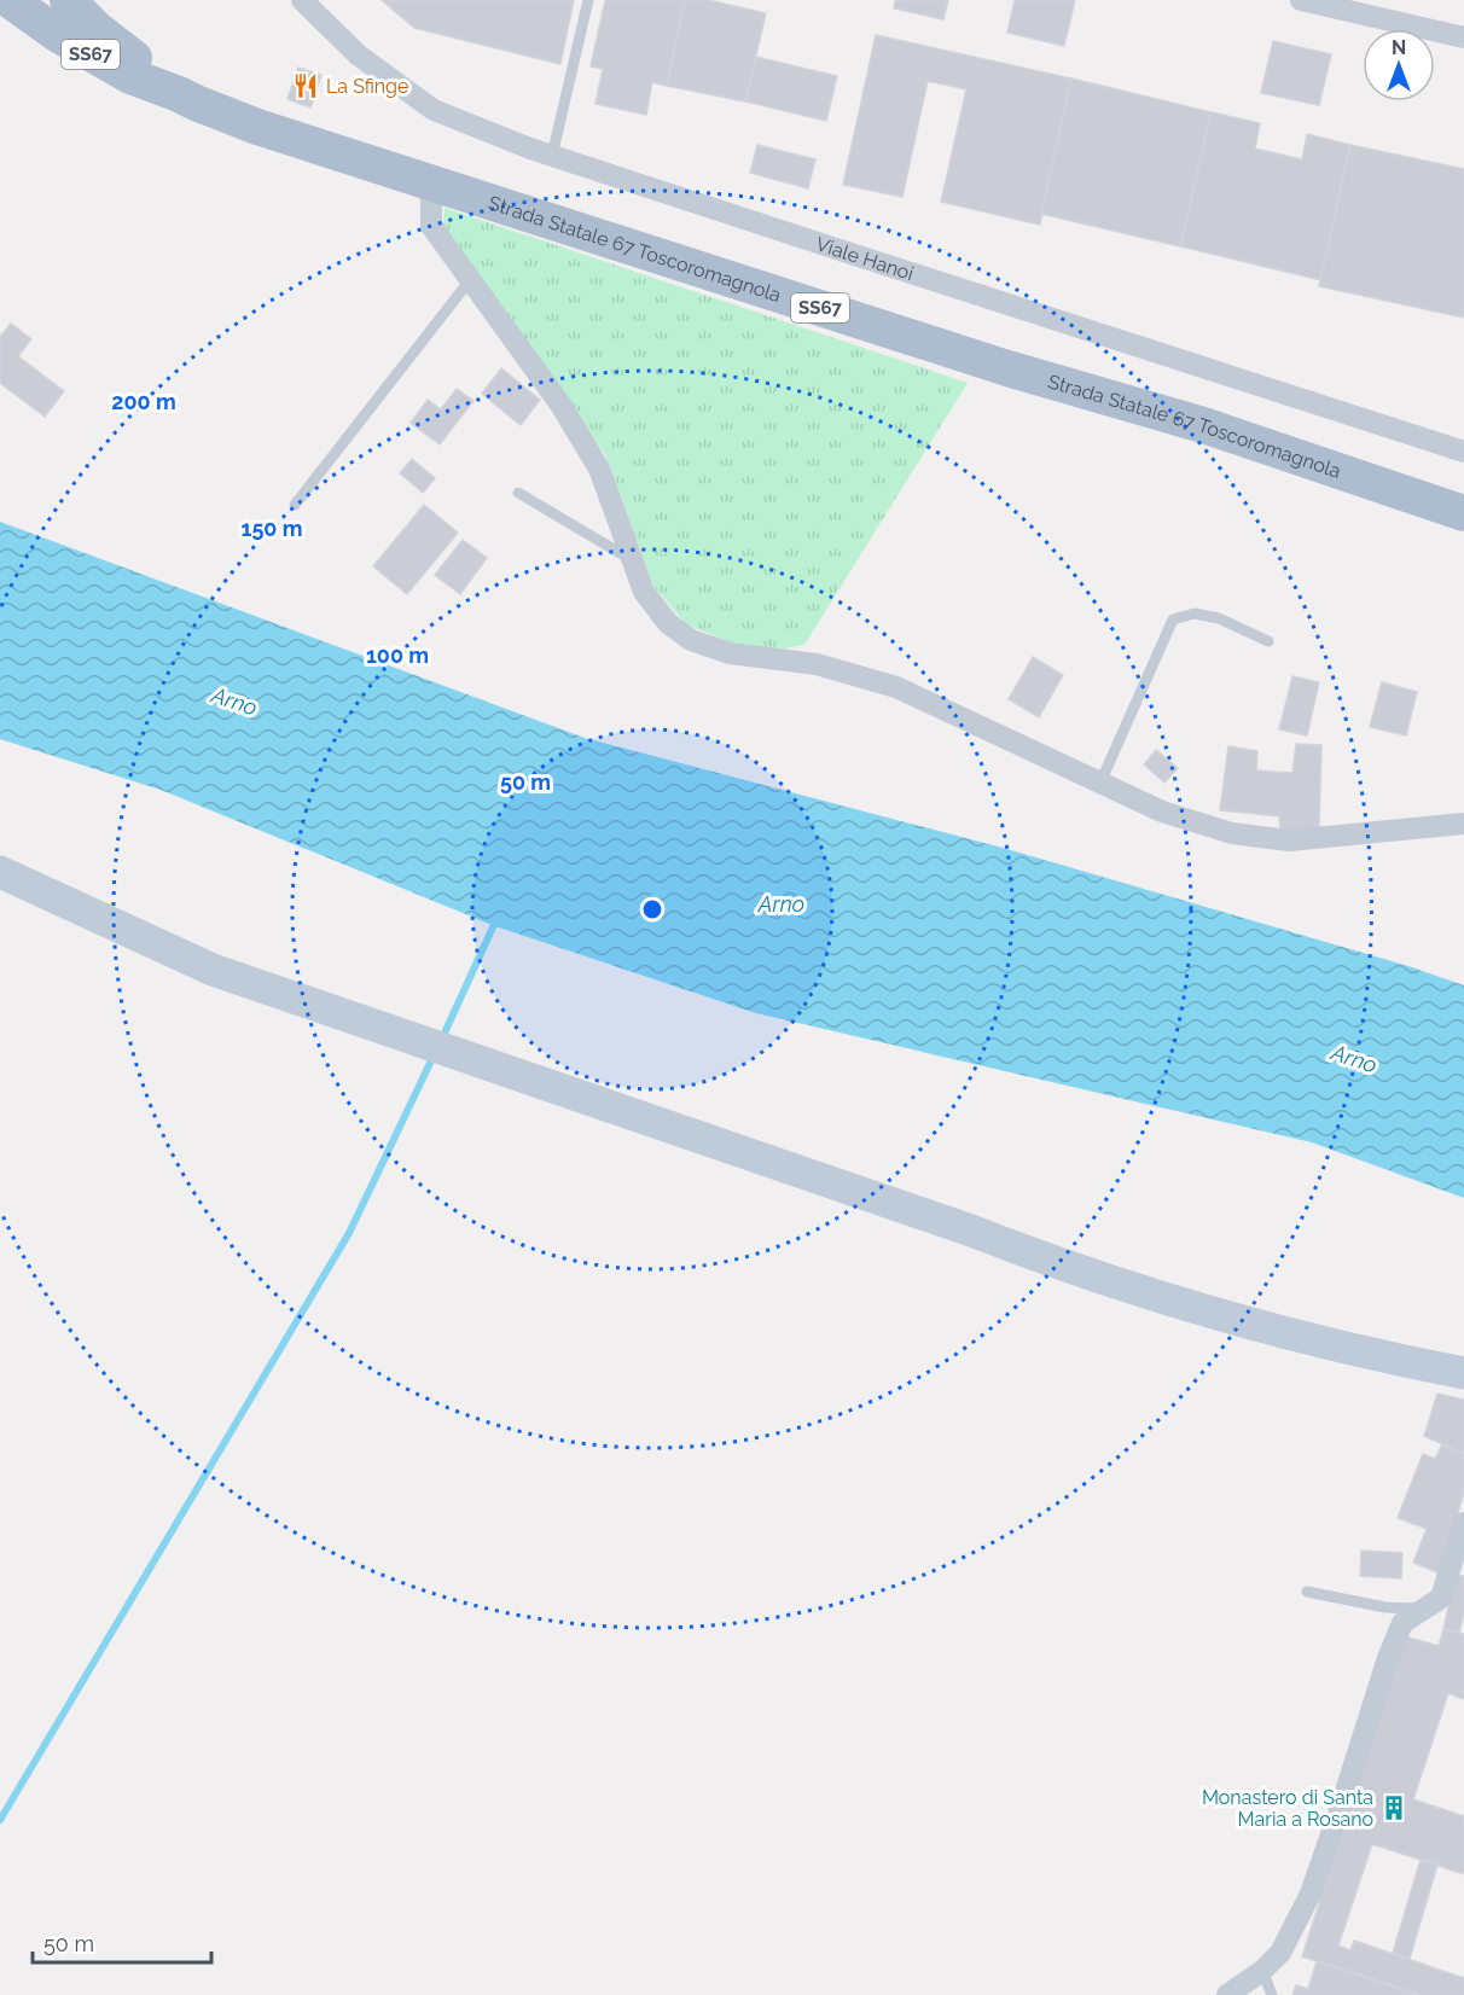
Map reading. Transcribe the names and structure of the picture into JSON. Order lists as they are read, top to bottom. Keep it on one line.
{"streets":{"main road":["SS67","Strada Statale 67 Toscoromagnola"],"street":["Viale Hanoi"]},"water":["Arno"],"places":{"restaurant":["La Sfinge"],"building":["Monastero di Santa Maria a Rosano"]},"scale_bar":"50 m","north":"top","rings":["200 m","150 m","100 m","50 m"]}
